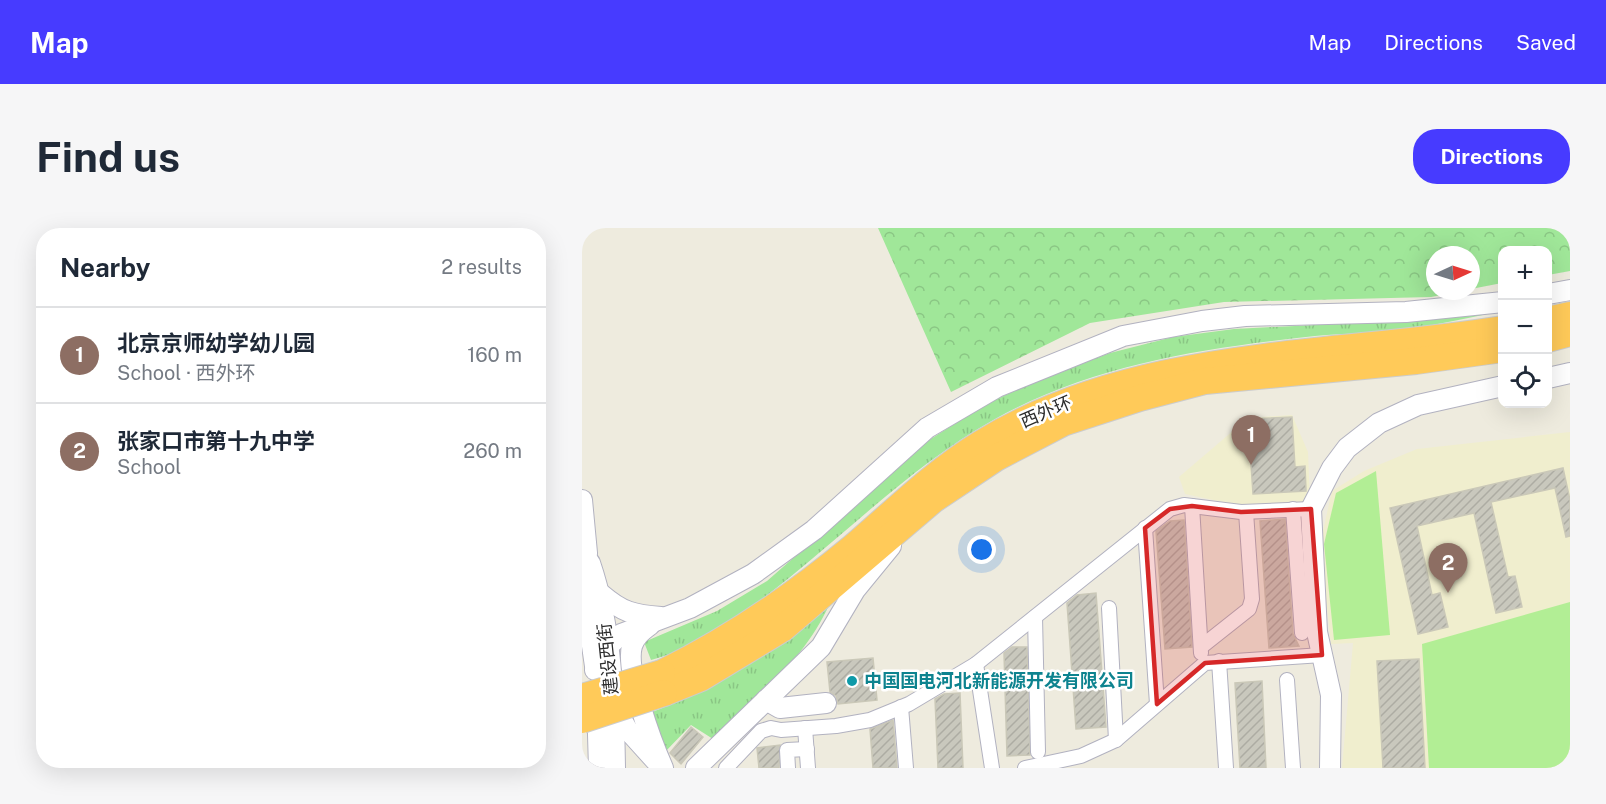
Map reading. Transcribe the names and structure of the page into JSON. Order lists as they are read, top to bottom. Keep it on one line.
{"streets":{"highway":["西外环"],"main road":["建设西街"]},"places":["中国国电河北新能源开发有限公司"],"north":"right","page":{"header":"Map","nav":["Map","Directions","Saved"],"buttons":"Directions","title":"Find us","heading":["Nearby","2 results"],"map_buttons":["+","−"],"list":[{"mark":"1","name":"北京京师幼学幼儿园","note":"School · 西外环","value":"160 m"},{"mark":"2","name":"张家口市第十九中学","note":"School","value":"260 m"}],"pins":["1","2"]}}
